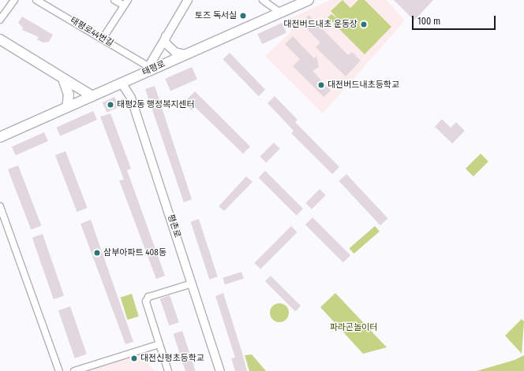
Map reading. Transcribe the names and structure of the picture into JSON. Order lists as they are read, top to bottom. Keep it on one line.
{"streets":{"main road":["태평로"],"street":["태평로44번길","평촌로"]},"crossings":[["태평로44번길","태평로"],["태평로","평촌로"]],"parks":["파라곤놀이터"],"places":["토즈 독서실","대전버드내초 운동장","대전버드내초등학교","태평2동 행정복지센터","삼부아파트 408동","대전신평초등학교"],"scale_bar":"100 m"}
